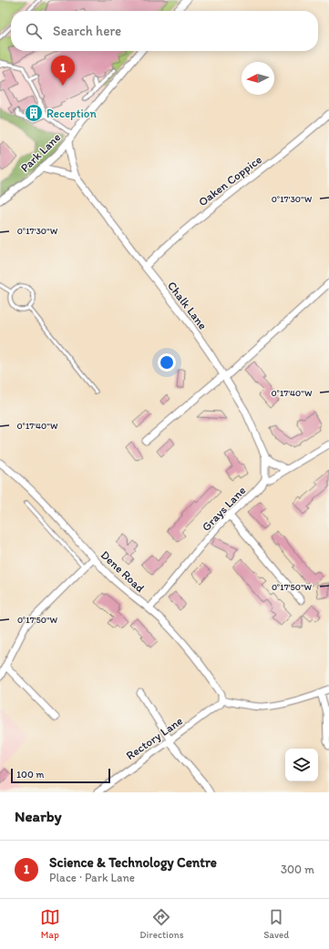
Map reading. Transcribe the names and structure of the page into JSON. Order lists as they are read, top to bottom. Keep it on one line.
{"streets":{"street":["Park Lane","Oaken Coppice","Chalk Lane","Grays Lane","Dene Road","Rectory Lane"]},"crossings":[["Park Lane","Chalk Lane"],["Oaken Coppice","Chalk Lane"],["Chalk Lane","Grays Lane"],["Grays Lane","Dene Road"],["Dene Road","Rectory Lane"]],"places":{"building":["Reception"]},"scale_bar":"100 m","north":"left","page":{"search":"Search here","pins":"1","scale":"100 m","heading":"Nearby","list":[{"mark":"1","name":"Science & Technology Centre","note":"Place · Park Lane","value":"300 m"}],"nav":["Map","Directions","Saved"]},"coordinates":["0°17'30\"W","0°17'40\"W","0°17'50\"W"]}
